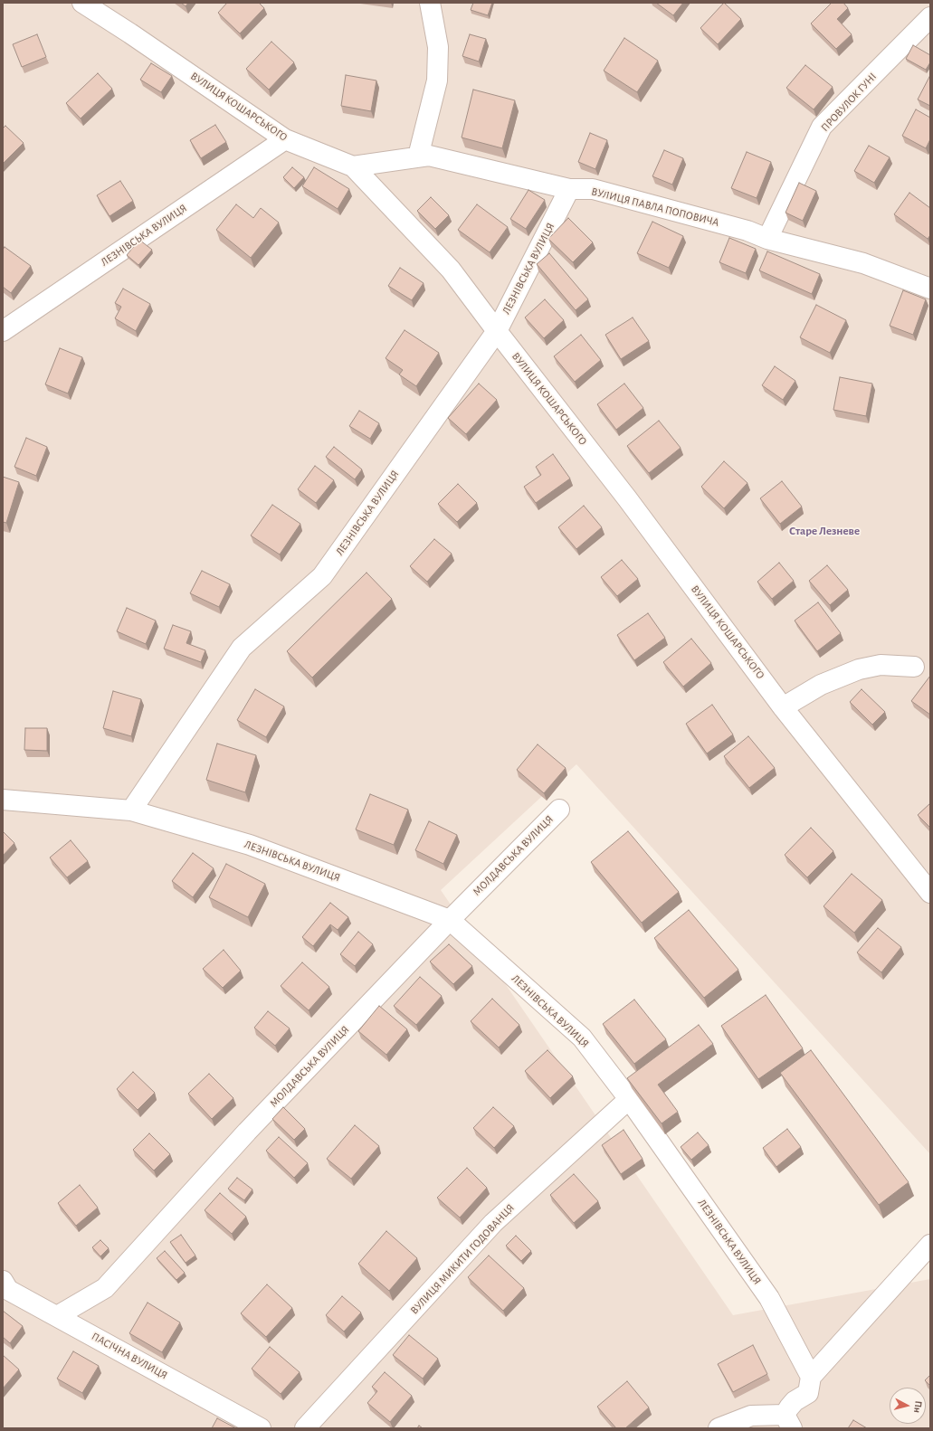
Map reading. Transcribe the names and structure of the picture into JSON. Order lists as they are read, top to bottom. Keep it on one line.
{"streets":{"street":["ПРОВУЛОК ГУНІ","ВУЛИЦЯ КОШАРСЬКОГО","ВУЛИЦЯ ПАВЛА ПОПОВИЧА","ЛЕЗНІВСЬКА ВУЛИЦЯ","МОЛДАВСЬКА ВУЛИЦЯ","ВУЛИЦЯ МИКИТИ ГОДОВАНЦЯ","ПАСІЧНА ВУЛИЦЯ"]},"crossings":[["ПРОВУЛОК ГУНІ","ВУЛИЦЯ ПАВЛА ПОПОВИЧА"],["ВУЛИЦЯ КОШАРСЬКОГО","ВУЛИЦЯ ПАВЛА ПОПОВИЧА"],["ВУЛИЦЯ КОШАРСЬКОГО","ЛЕЗНІВСЬКА ВУЛИЦЯ"],["ВУЛИЦЯ ПАВЛА ПОПОВИЧА","ЛЕЗНІВСЬКА ВУЛИЦЯ"],["ЛЕЗНІВСЬКА ВУЛИЦЯ","МОЛДАВСЬКА ВУЛИЦЯ"],["ЛЕЗНІВСЬКА ВУЛИЦЯ","ВУЛИЦЯ МИКИТИ ГОДОВАНЦЯ"],["МОЛДАВСЬКА ВУЛИЦЯ","ПАСІЧНА ВУЛИЦЯ"]],"districts":["Старе Лезневе"],"north":"right"}
